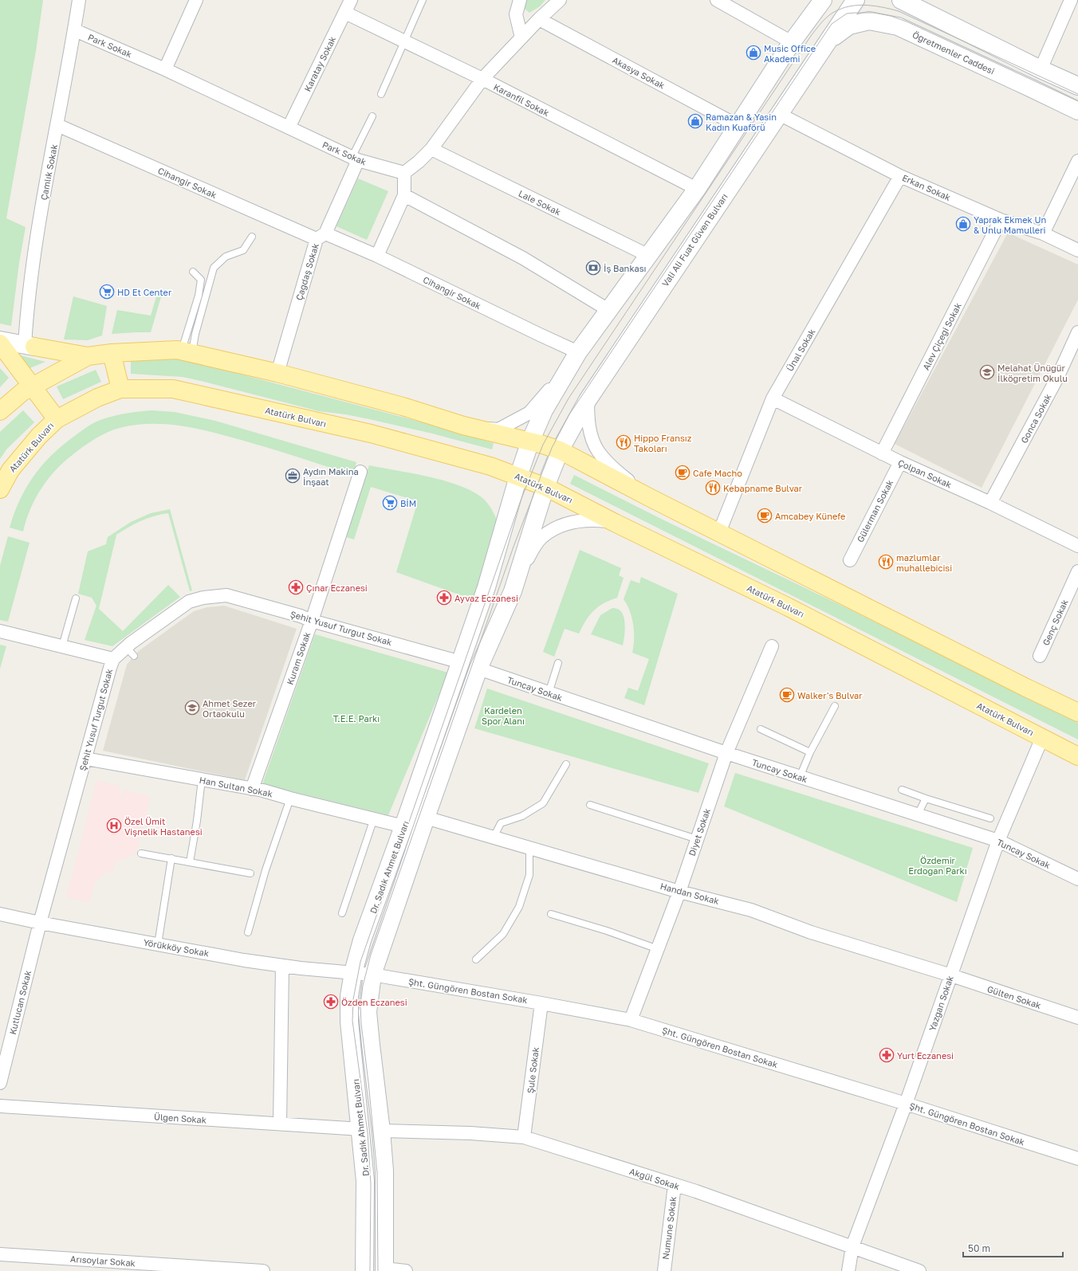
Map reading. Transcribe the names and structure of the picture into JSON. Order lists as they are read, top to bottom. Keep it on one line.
{"streets":{"main road":["Öğretmenler Caddesi","Vali Ali Fuat Güven Bulvarı","Atatürk Bulvarı","Dr. Sadık Ahmet Bulvarı"],"street":["Park Sokak","Karatay Sokak","Akasya Sokak","Karanfil Sokak","Çamlık Sokak","Cihangir Sokak","Erkan Sokak","Lale Sokak","Çağdaş Sokak","Alev Çiçeği Sokak","Ünal Sokak","Gonca Sokak","Çolpan Sokak","Gülerman Sokak","Genç Sokak","Şehit Yusuf Turgut Sokak","Kuram Sokak","Tuncay Sokak","Han Sultan Sokak","Diyet Sokak","Handan Sokak","Yörükköy Sokak","Şht. Güngören Bostan Sokak","Gülten Sokak","Kutlucan Sokak","Yazgan Sokak","Şule Sokak","Ülgen Sokak","Akgül Sokak","Numune Sokak","Arısoylar Sokak"]},"crossings":[["Park Sokak","Karatay Sokak"],["Park Sokak","Çamlık Sokak"],["Park Sokak","Çağdaş Sokak"],["Öğretmenler Caddesi","Vali Ali Fuat Güven Bulvarı"],["Karatay Sokak","Karanfil Sokak"],["Çamlık Sokak","Cihangir Sokak"],["Cihangir Sokak","Çağdaş Sokak"],["Erkan Sokak","Vali Ali Fuat Güven Bulvarı"],["Erkan Sokak","Alev Çiçeği Sokak"],["Erkan Sokak","Ünal Sokak"],["Vali Ali Fuat Güven Bulvarı","Atatürk Bulvarı"],["Vali Ali Fuat Güven Bulvarı","Dr. Sadık Ahmet Bulvarı"],["Alev Çiçeği Sokak","Çolpan Sokak"],["Ünal Sokak","Çolpan Sokak"],["Atatürk Bulvarı","Dr. Sadık Ahmet Bulvarı"],["Atatürk Bulvarı","Yazgan Sokak"],["Gonca Sokak","Çolpan Sokak"],["Çolpan Sokak","Gülerman Sokak"],["Şehit Yusuf Turgut Sokak","Kuram Sokak"],["Şehit Yusuf Turgut Sokak","Han Sultan Sokak"],["Şehit Yusuf Turgut Sokak","Dr. Sadık Ahmet Bulvarı"],["Şehit Yusuf Turgut Sokak","Yörükköy Sokak"],["Şehit Yusuf Turgut Sokak","Kutlucan Sokak"],["Kuram Sokak","Han Sultan Sokak"],["Tuncay Sokak","Diyet Sokak"],["Tuncay Sokak","Dr. Sadık Ahmet Bulvarı"],["Tuncay Sokak","Yazgan Sokak"],["Han Sultan Sokak","Dr. Sadık Ahmet Bulvarı"],["Diyet Sokak","Handan Sokak"],["Diyet Sokak","Şht. Güngören Bostan Sokak"],["Dr. Sadık Ahmet Bulvarı","Handan Sokak"],["Dr. Sadık Ahmet Bulvarı","Yörükköy Sokak"],["Dr. Sadık Ahmet Bulvarı","Şht. Güngören Bostan Sokak"],["Dr. Sadık Ahmet Bulvarı","Ülgen Sokak"],["Dr. Sadık Ahmet Bulvarı","Akgül Sokak"],["Handan Sokak","Gülten Sokak"],["Handan Sokak","Yazgan Sokak"],["Yörükköy Sokak","Şht. Güngören Bostan Sokak"],["Yörükköy Sokak","Kutlucan Sokak"],["Şht. Güngören Bostan Sokak","Yazgan Sokak"],["Şht. Güngören Bostan Sokak","Şule Sokak"],["Gülten Sokak","Yazgan Sokak"],["Yazgan Sokak","Akgül Sokak"],["Şule Sokak","Akgül Sokak"],["Akgül Sokak","Numune Sokak"]],"parks":["Kardelen Spor Alanı","T.E.E. Parkı","Özdemir Erdoğan Parkı"],"places":{"shop":["Music Office Akademi","Ramazan & Yasin Kadın Kuaförü","Yaprak Ekmek Un & Unlu Mamulleri"],"bank":["İş Bankası"],"supermarket":["HD Et Center","BİM"],"school or university":["Melahat Ünügür İlköğretim Okulu","Ahmet Sezer Ortaokulu"],"restaurant":["Hippo Fransız Takoları","Kebapname Bulvar","mazlumlar muhallebicisi"],"cafe":["Cafe Macho","Amcabey Künefe","Walker's Bulvar"],"office":["Aydın Makina İnşaat"],"pharmacy":["Çınar Eczanesi","Ayvaz Eczanesi","Özden Eczanesi","Yurt Eczanesi"],"hospital":["Özel Ümit Vişnelik Hastanesi"]},"scale_bar":"50 m"}
